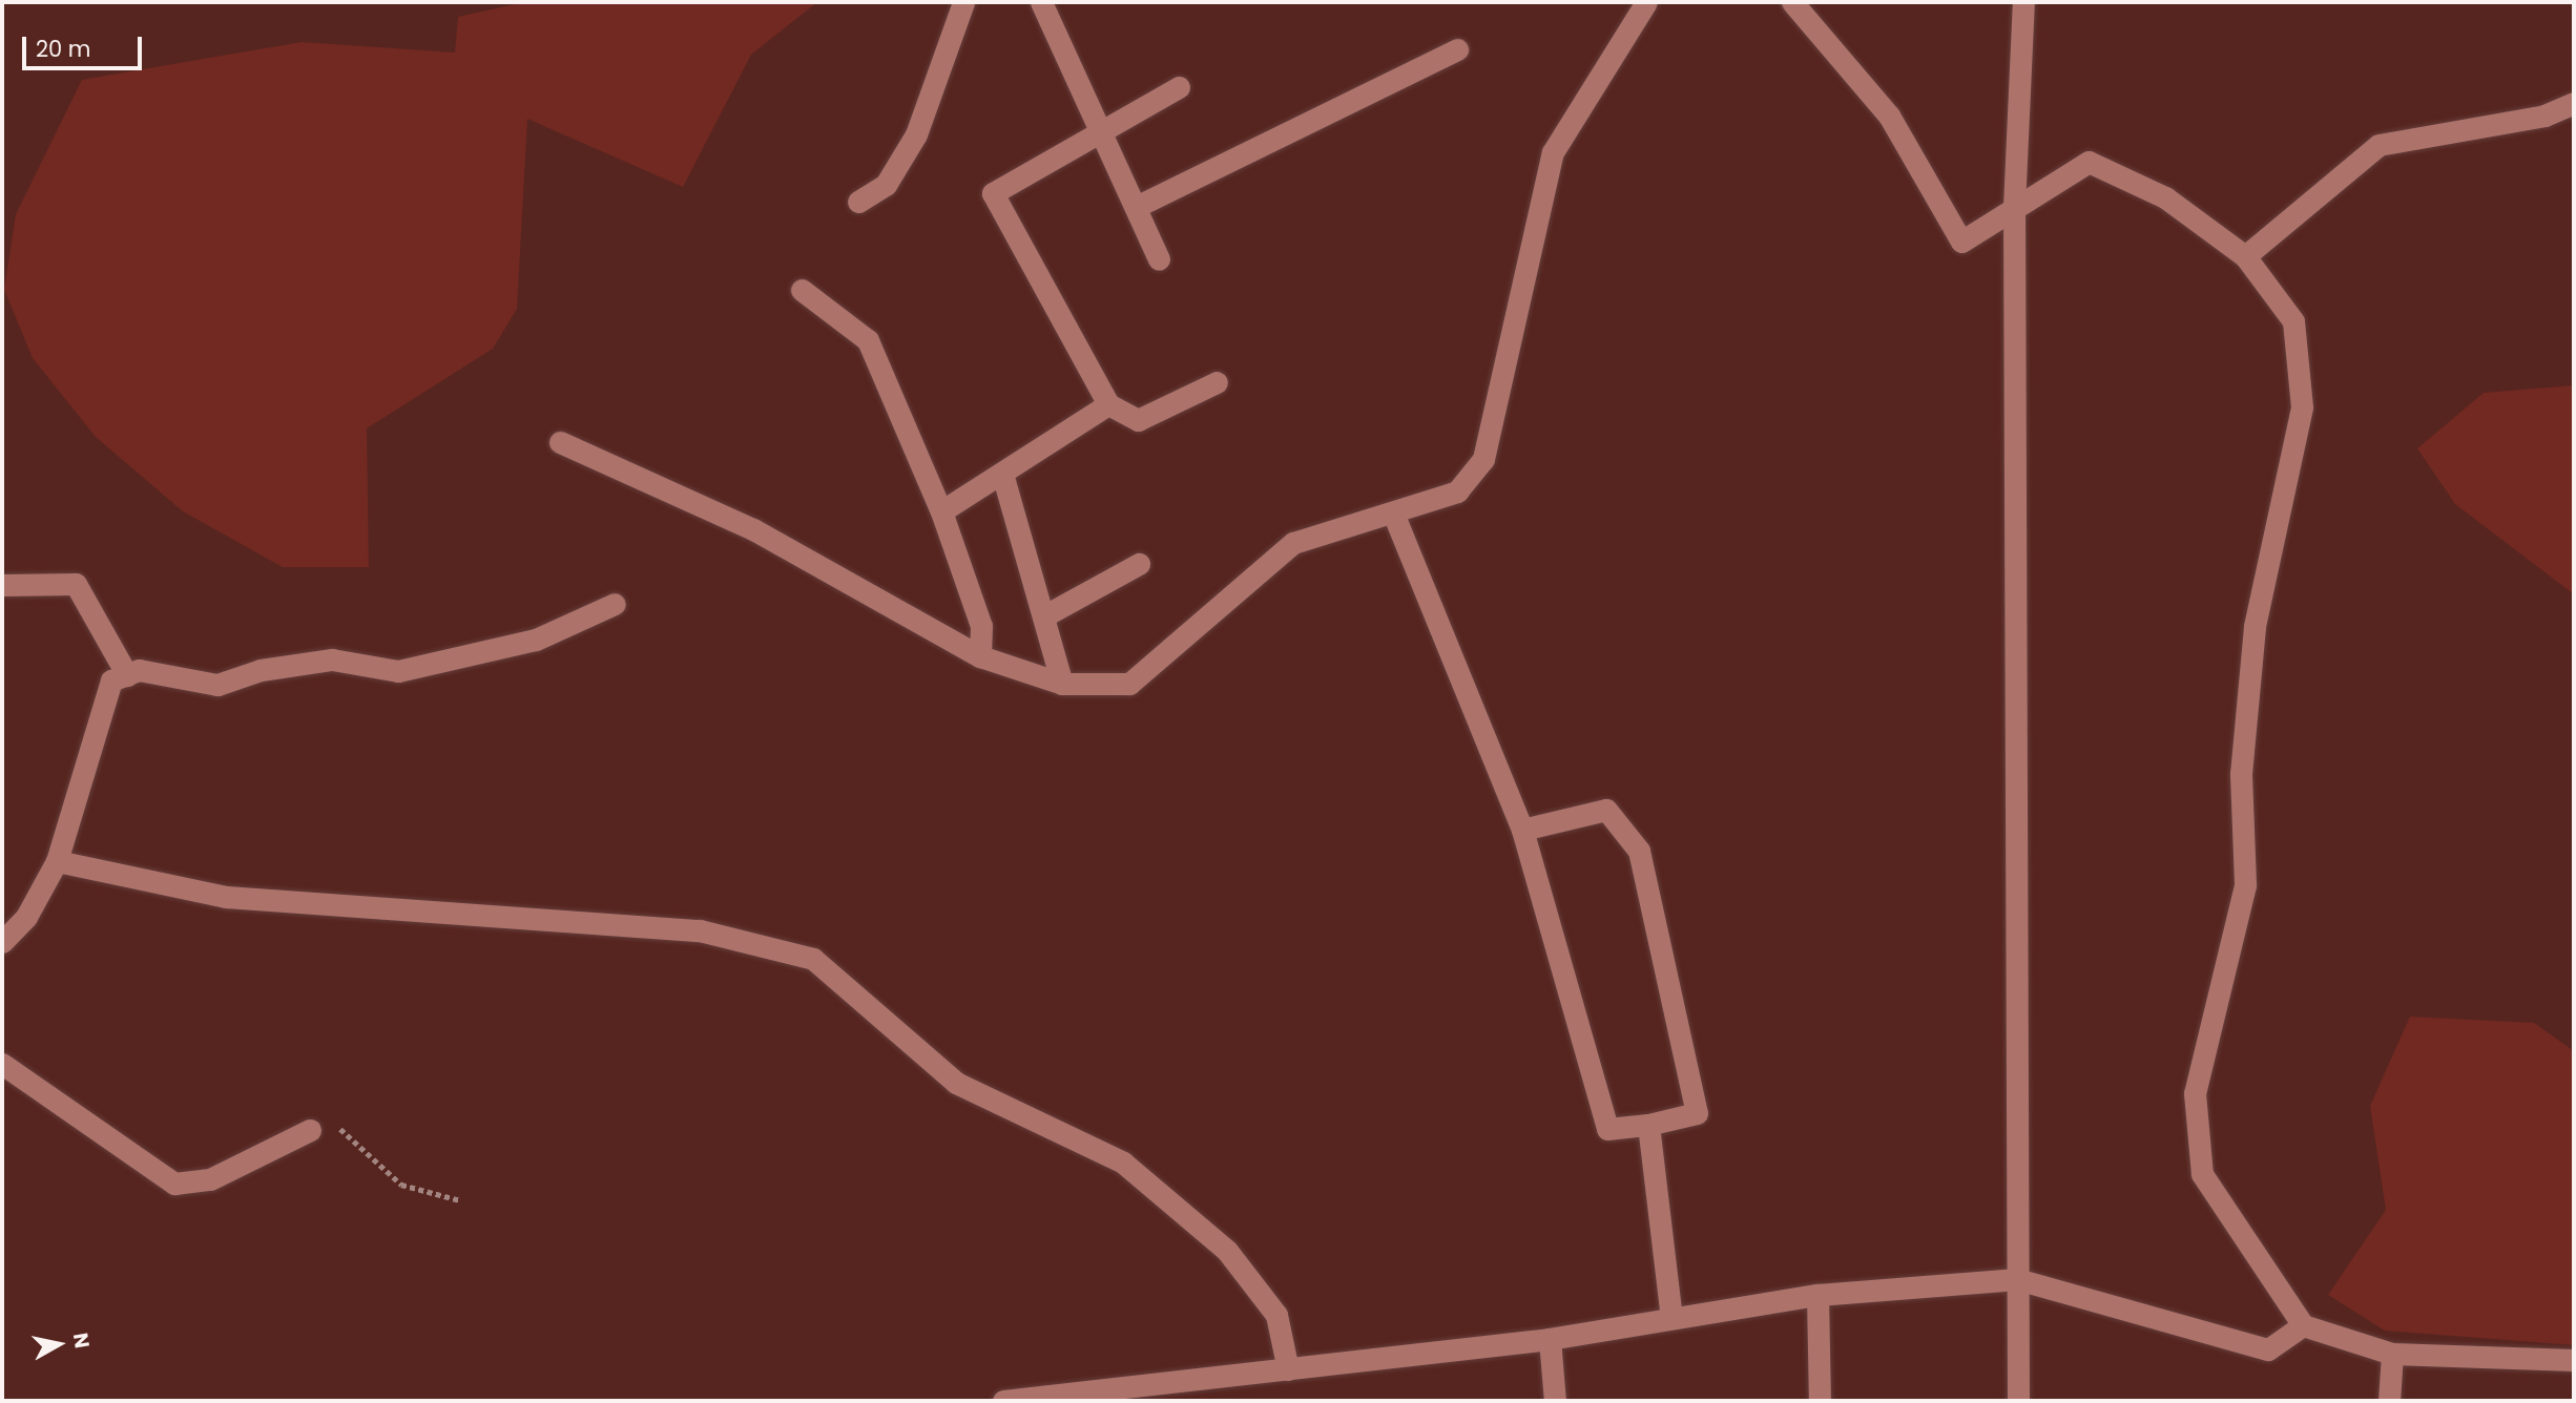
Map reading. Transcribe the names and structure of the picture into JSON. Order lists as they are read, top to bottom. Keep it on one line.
{"scale_bar":"20 m","north":"right"}
